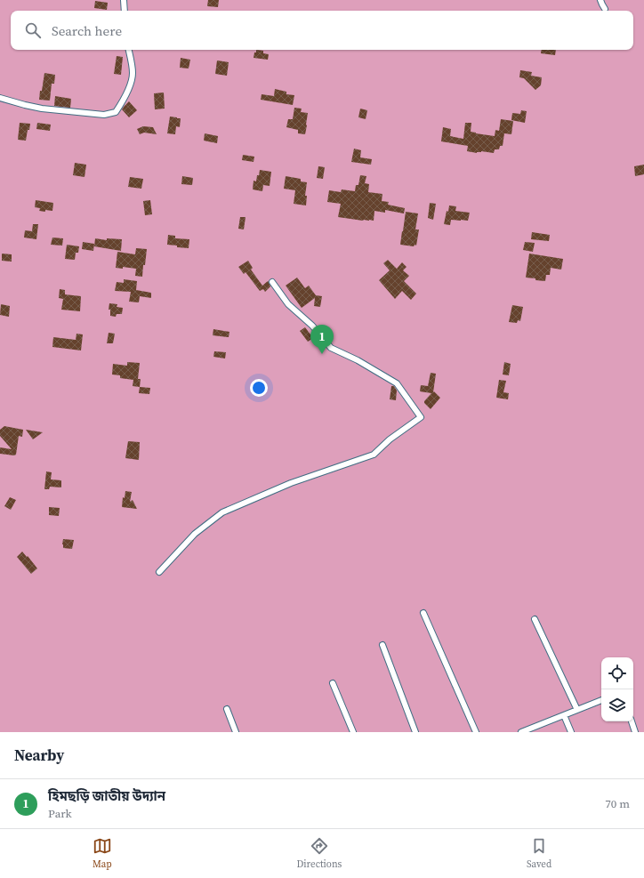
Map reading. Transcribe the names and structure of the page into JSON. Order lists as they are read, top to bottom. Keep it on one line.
{"page":{"search":"Search here","pins":"1","heading":"Nearby","list":[{"mark":"1","name":"হিমছড়ি জাতীয় উদ্যান","note":"Park","value":"70 m"}],"nav":["Map","Directions","Saved"]}}
